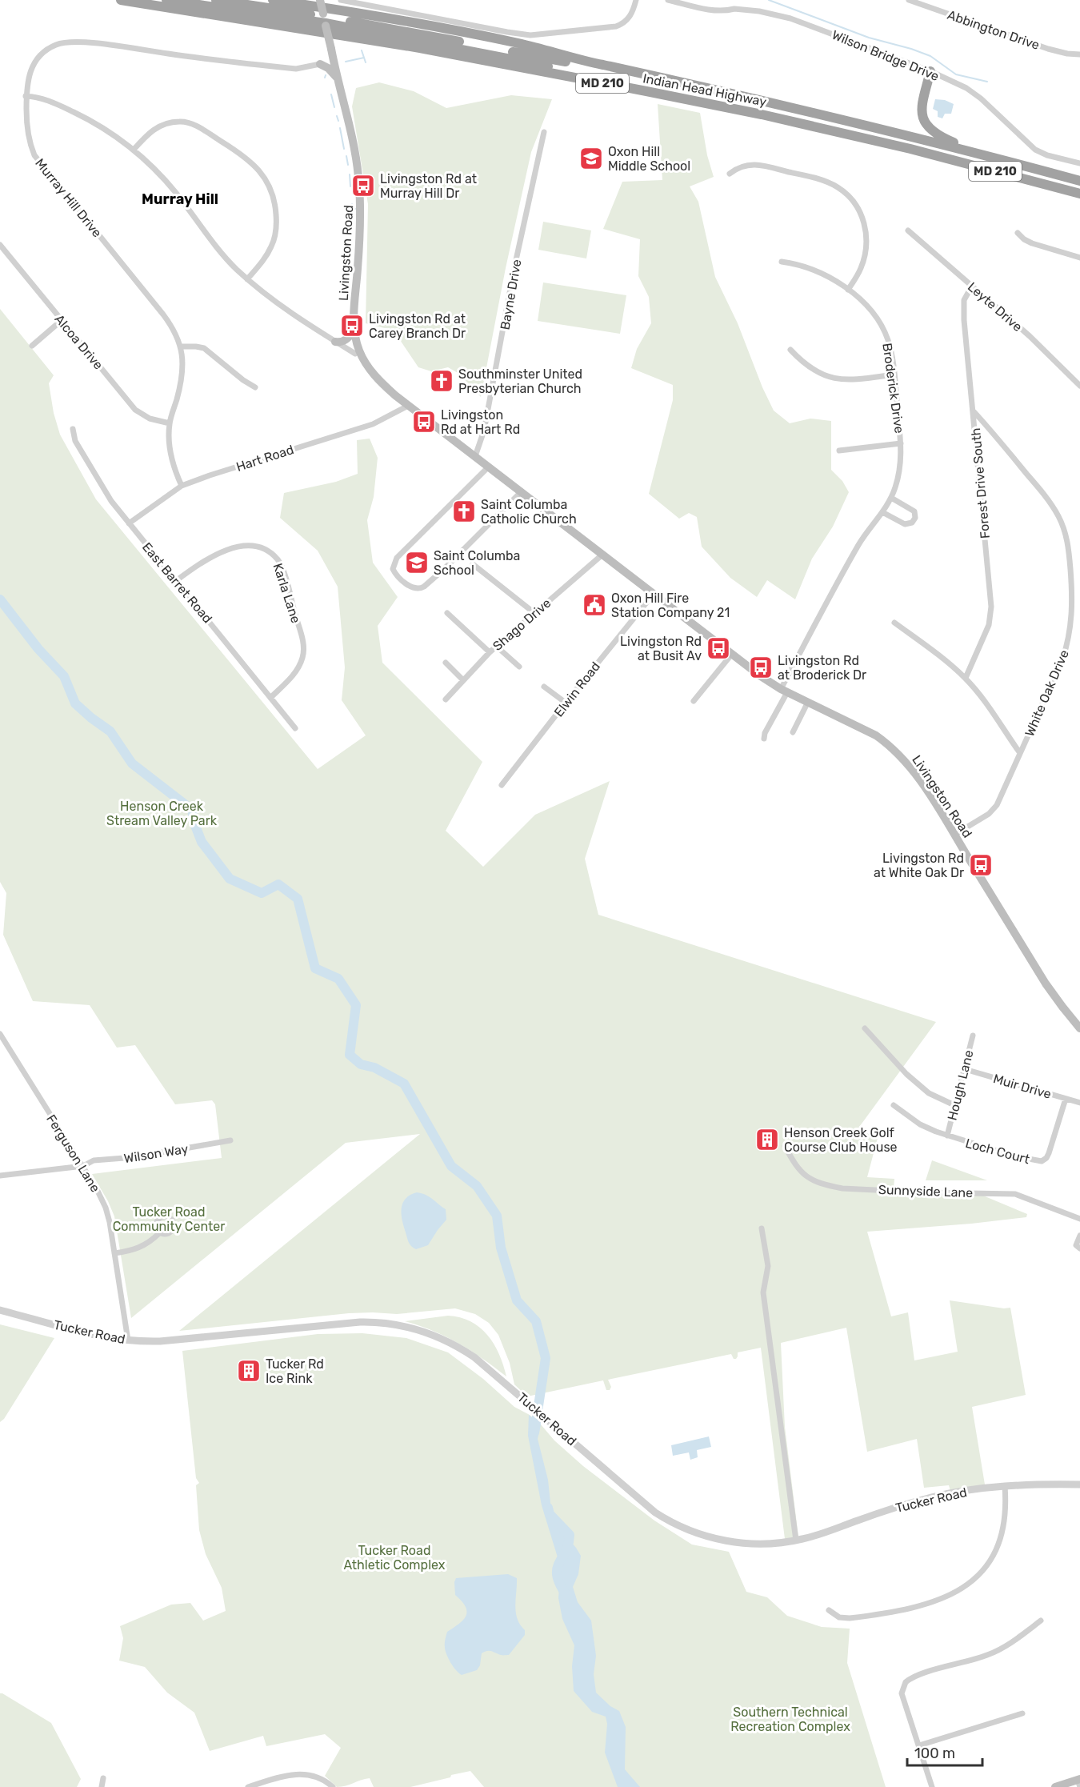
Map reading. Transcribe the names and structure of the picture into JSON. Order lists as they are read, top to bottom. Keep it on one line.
{"streets":{"highway":["MD 210","Indian Head Highway"],"main road":["Livingston Road"],"street":["Abbington Drive","Wilson Bridge Drive","Murray Hill Drive","Bayne Drive","Leyte Drive","Alcoa Drive","Broderick Drive","Hart Road","Forest Drive South","East Barret Road","Karla Lane","Shago Drive","Elwin Road","White Oak Drive","Hough Lane","Muir Drive","Loch Court","Ferguson Lane","Wilson Way","Sunnyside Lane","Tucker Road"]},"crossings":[["Murray Hill Drive","Alcoa Drive"],["Murray Hill Drive","Hart Road"],["Livingston Road","Bayne Drive"],["Livingston Road","Broderick Drive"],["Livingston Road","Hart Road"],["Livingston Road","Shago Drive"],["Livingston Road","Elwin Road"],["Livingston Road","White Oak Drive"],["Leyte Drive","Forest Drive South"],["Hart Road","East Barret Road"],["Forest Drive South","White Oak Drive"],["East Barret Road","Karla Lane"],["Hough Lane","Muir Drive"],["Hough Lane","Loch Court"],["Muir Drive","Loch Court"],["Ferguson Lane","Wilson Way"],["Ferguson Lane","Tucker Road"]],"districts":["Murray Hill"],"parks":["Henson Creek Stream Valley Park","Tucker Road Community Center","Tucker Road Athletic Complex","Southern Technical Recreation Complex"],"places":{"school or university":["Oxon Hill Middle School","Saint Columba School"],"bus stop":["Livingston Rd at Murray Hill Dr","Livingston Rd at Carey Branch Dr","Livingston Rd at Hart Rd","Livingston Rd at Busit Av","Livingston Rd at Broderick Dr","Livingston Rd at White Oak Dr"],"church":["Southminster United Presbyterian Church","Saint Columba Catholic Church"],"public building":["Oxon Hill Fire Station Company 21"],"building":["Henson Creek Golf Course Club House","Tucker Rd Ice Rink"]},"scale_bar":"100 m"}
